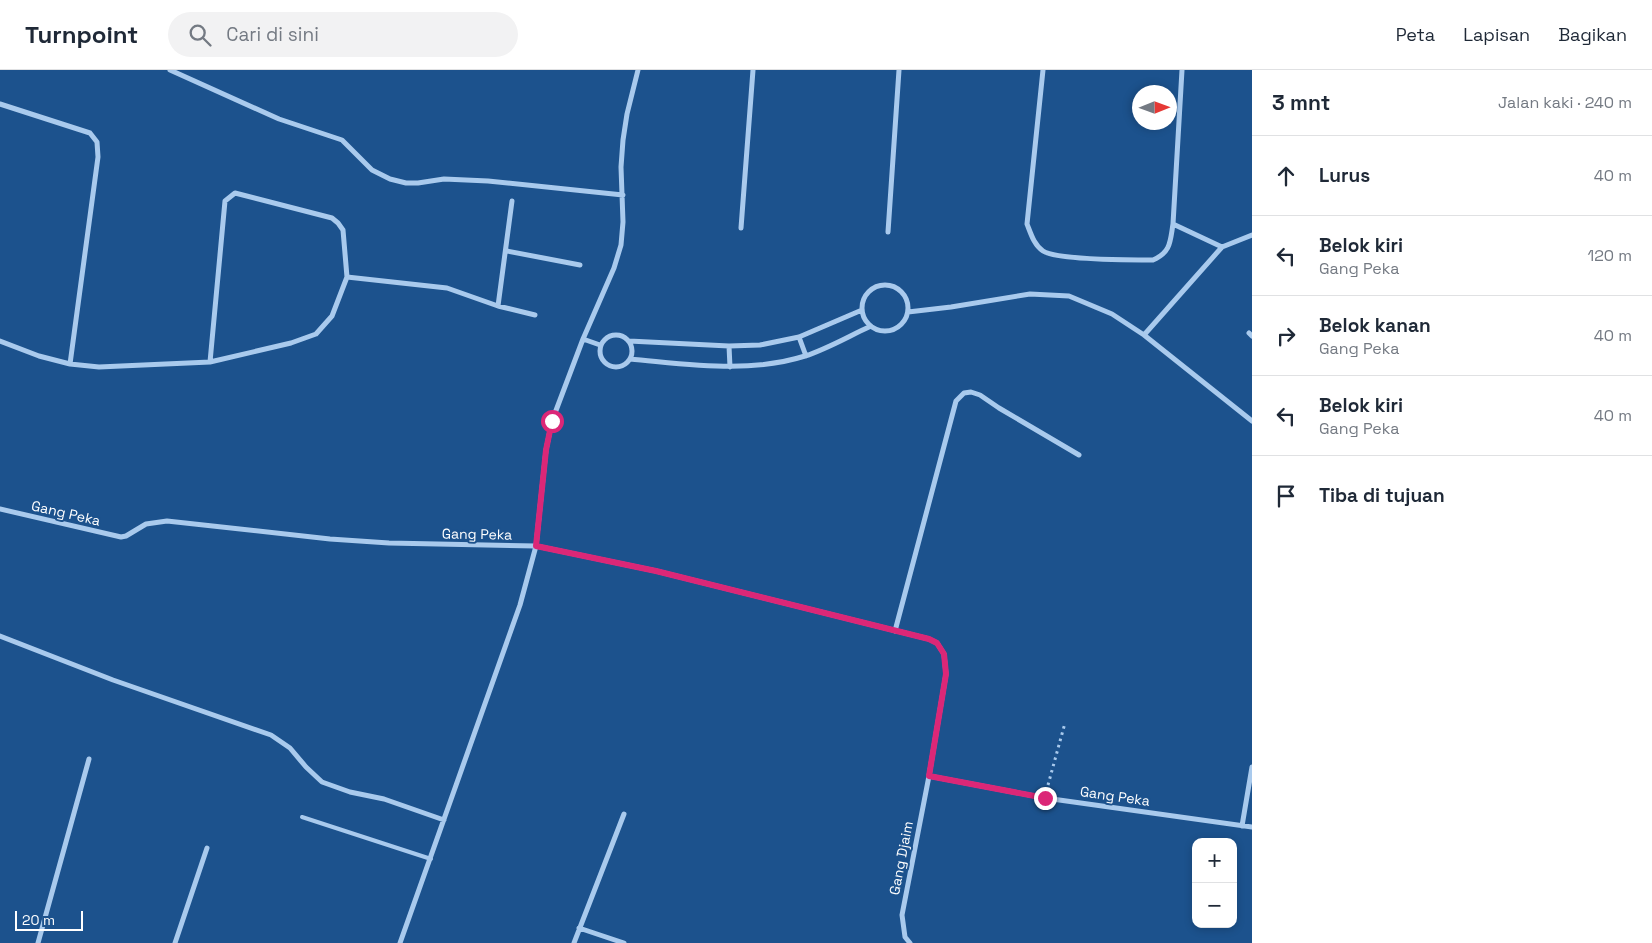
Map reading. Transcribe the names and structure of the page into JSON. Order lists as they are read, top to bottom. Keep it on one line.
{"streets":{"street":["Gang Peka","Gang Djaim"]},"crossings":[["Gang Peka","Gang Djaim"]],"scale_bar":"20 m","north":"right","page":{"header":"Turnpoint","search":"Cari di sini","nav":["Peta","Lapisan","Bagikan"],"heading":["3 mnt","Jalan kaki · 240 m"],"list":[["Lurus","40 m"],["Belok kiri","Gang Peka","120 m"],["Belok kanan","Gang Peka","40 m"],["Belok kiri","Gang Peka","40 m"],"Tiba di tujuan"],"map_buttons":["+","−"],"scale":"20 m"}}
